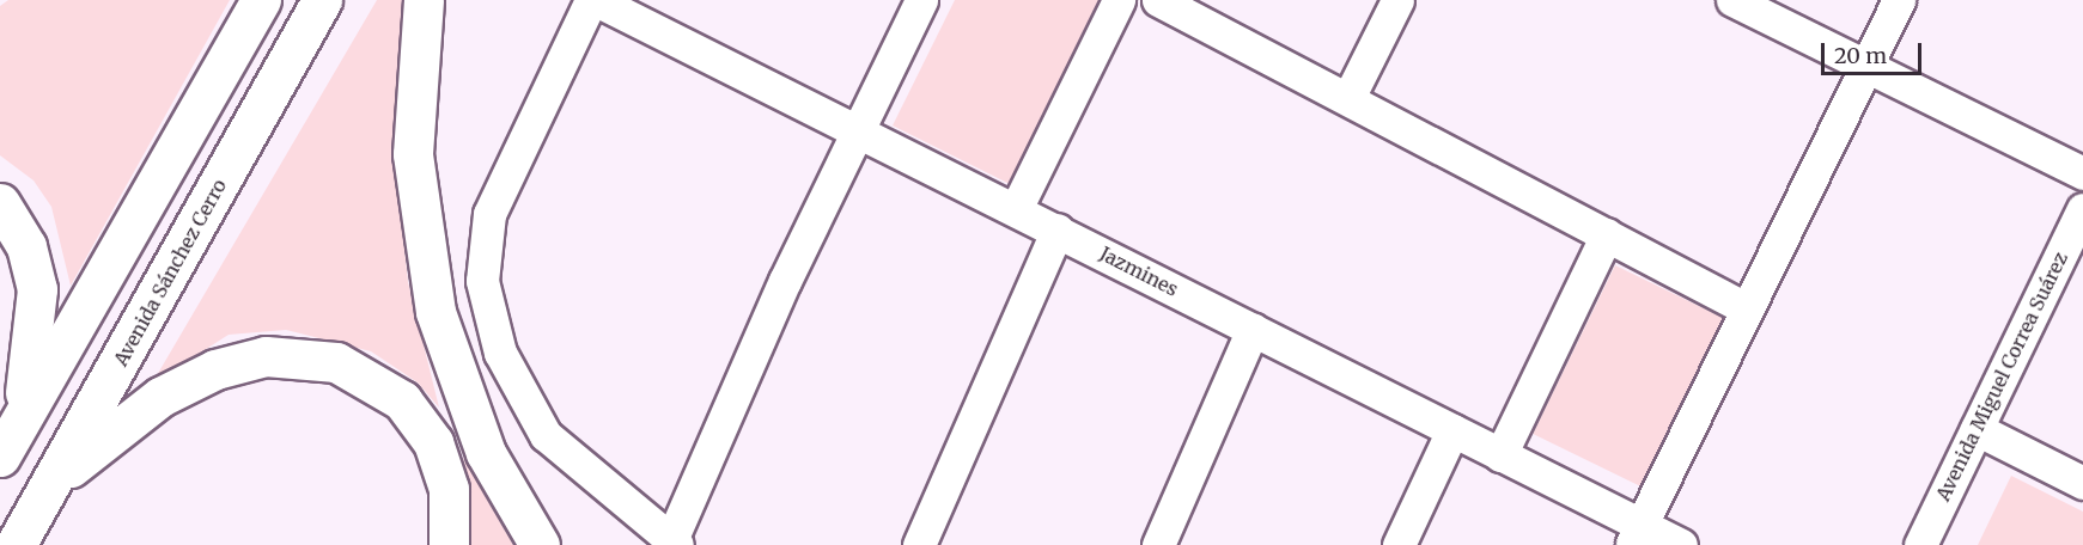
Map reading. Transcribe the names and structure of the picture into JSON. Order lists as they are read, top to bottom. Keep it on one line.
{"streets":{"highway":["Avenida Sánchez Cerro"],"street":["Jazmines","Avenida Miguel Correa Suárez"]},"scale_bar":"20 m"}
